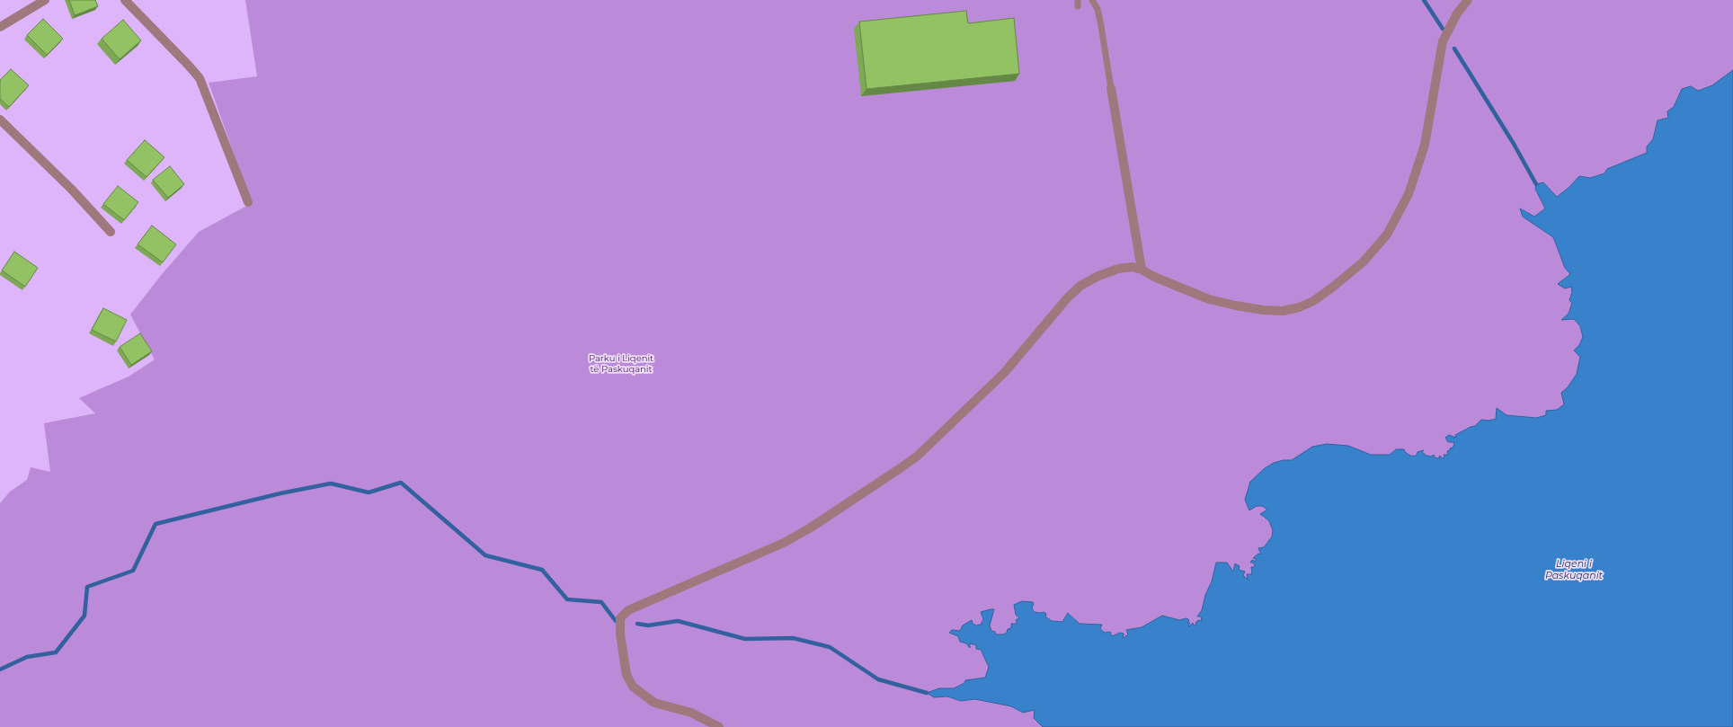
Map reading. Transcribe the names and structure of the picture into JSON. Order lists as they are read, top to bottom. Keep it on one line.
{"water":["Liqeni i Paskuqanit"],"parks":["Parku i Liqenit të Paskuqanit"]}
